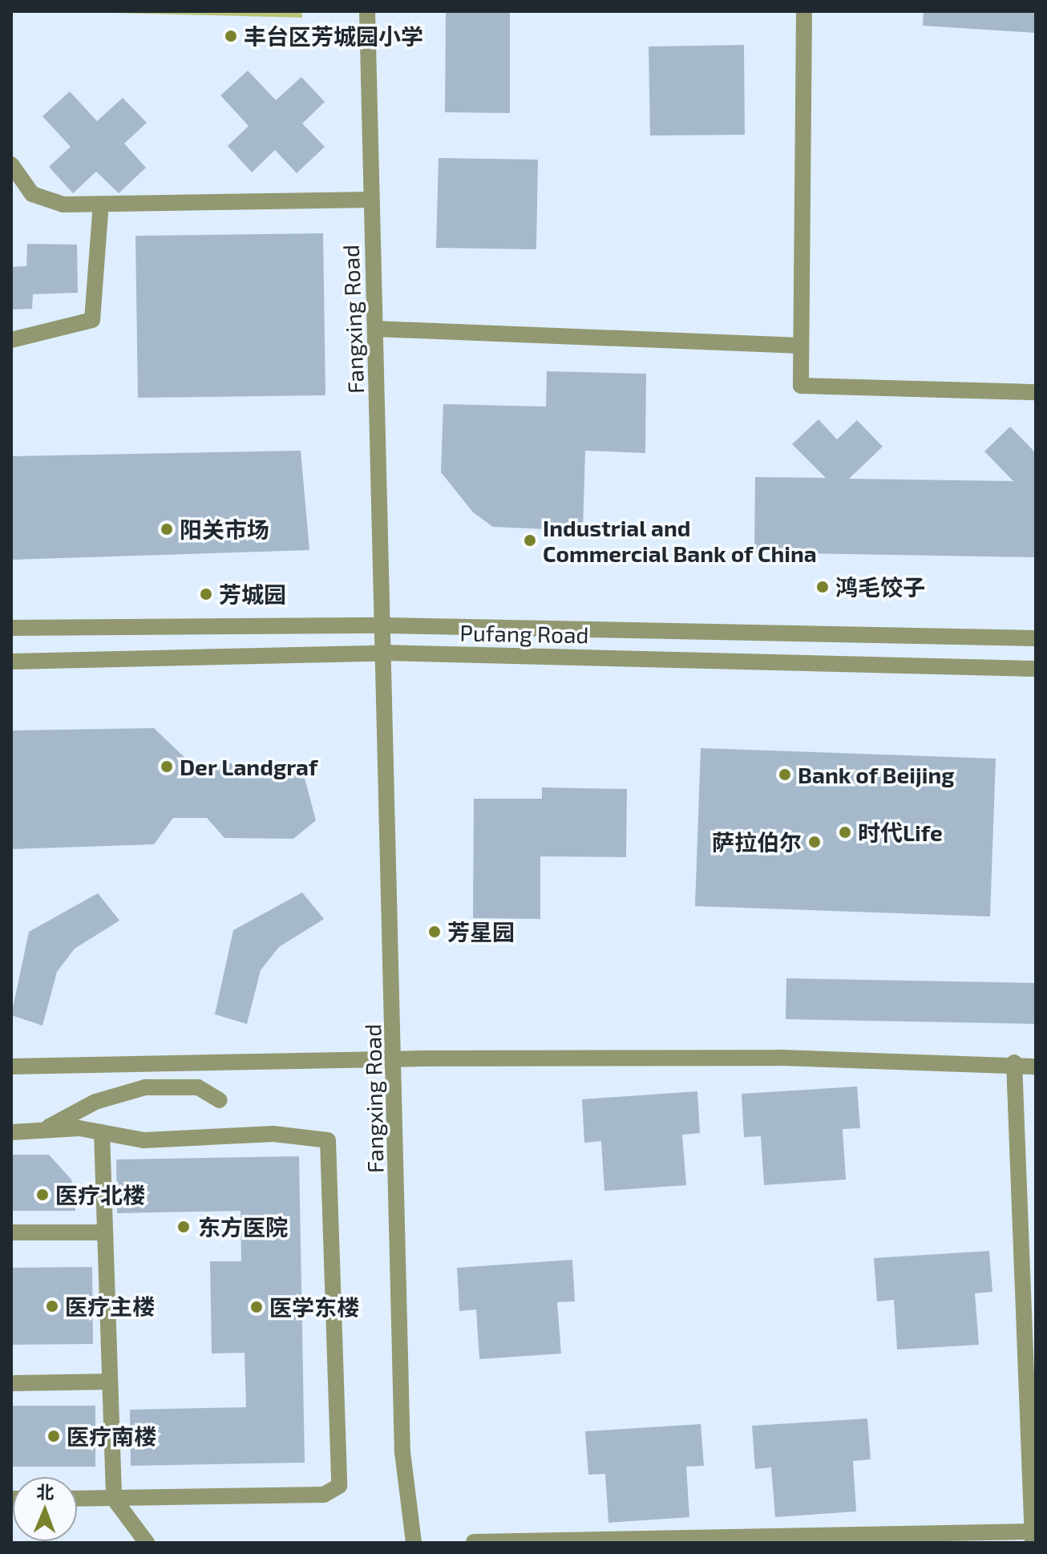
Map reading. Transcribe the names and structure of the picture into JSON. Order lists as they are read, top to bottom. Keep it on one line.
{"streets":{"street":["Fangxing Road","Pufang Road"]},"crossings":[["Fangxing Road","Pufang Road"]],"places":["丰台区芳城园小学","阳关市场","Industrial and Commercial Bank of China","鸿毛饺子","芳城园","Der Landgraf","Bank of Beijing","时代Life","萨拉伯尔","芳星园","医疗北楼","东方医院","医疗主楼","医学东楼","医疗南楼"],"north":"top"}
